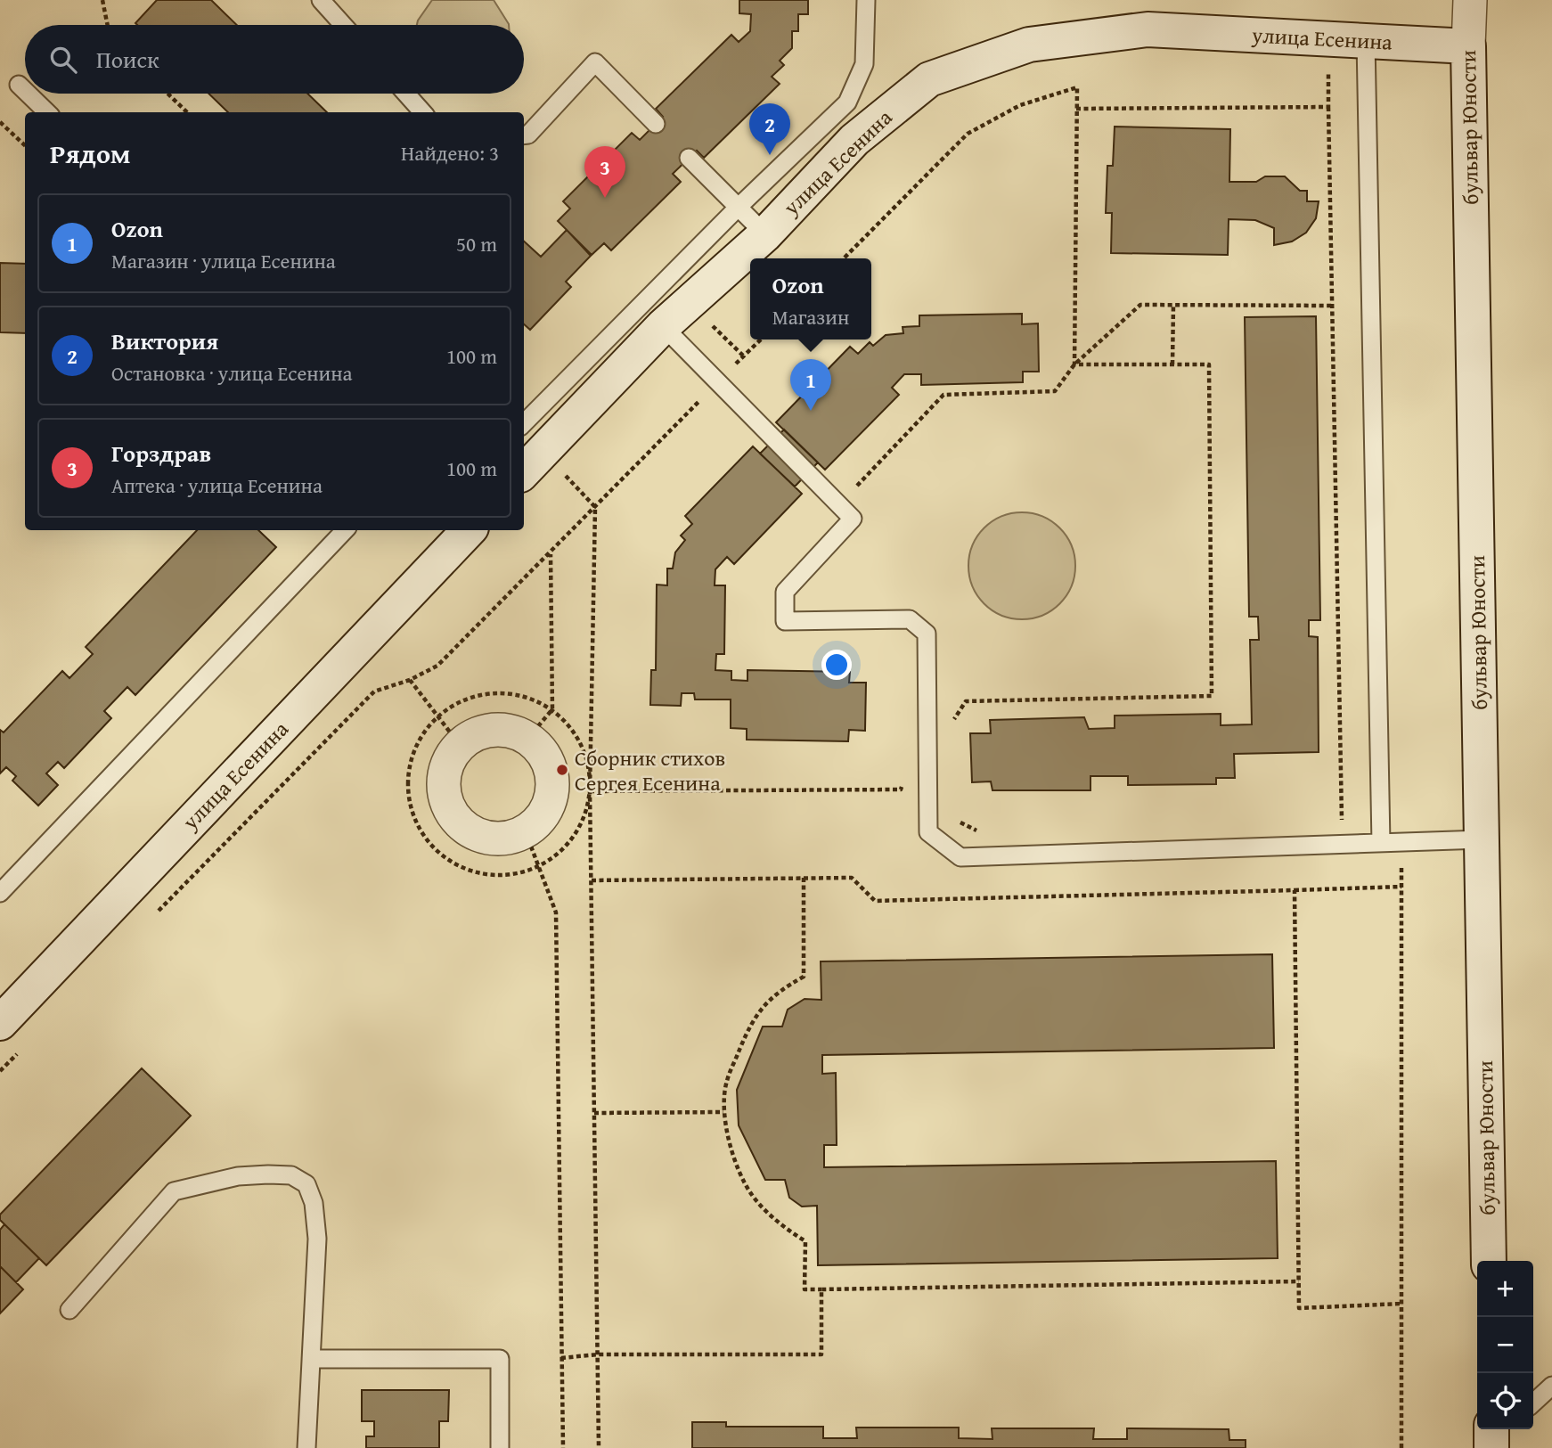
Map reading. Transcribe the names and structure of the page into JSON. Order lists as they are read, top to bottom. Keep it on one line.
{"streets":{"street":["улица Есенина","бульвар Юности"]},"crossings":[["улица Есенина","бульвар Юности"]],"places":["Сборник стихов Сергея Есенина"],"page":{"search":"Поиск","pins":["2","3","1"],"heading":["Рядом","Найдено: 3"],"list":[{"mark":"1","name":"Ozon","note":"Магазин · улица Есенина","value":"50 m"},{"mark":"2","name":"Виктория","note":"Остановка · улица Есенина","value":"100 m"},{"mark":"3","name":"Горздрав","note":"Аптека · улица Есенина","value":"100 m"}],"popup":["Ozon","Магазин"],"map_buttons":["+","−"]}}
